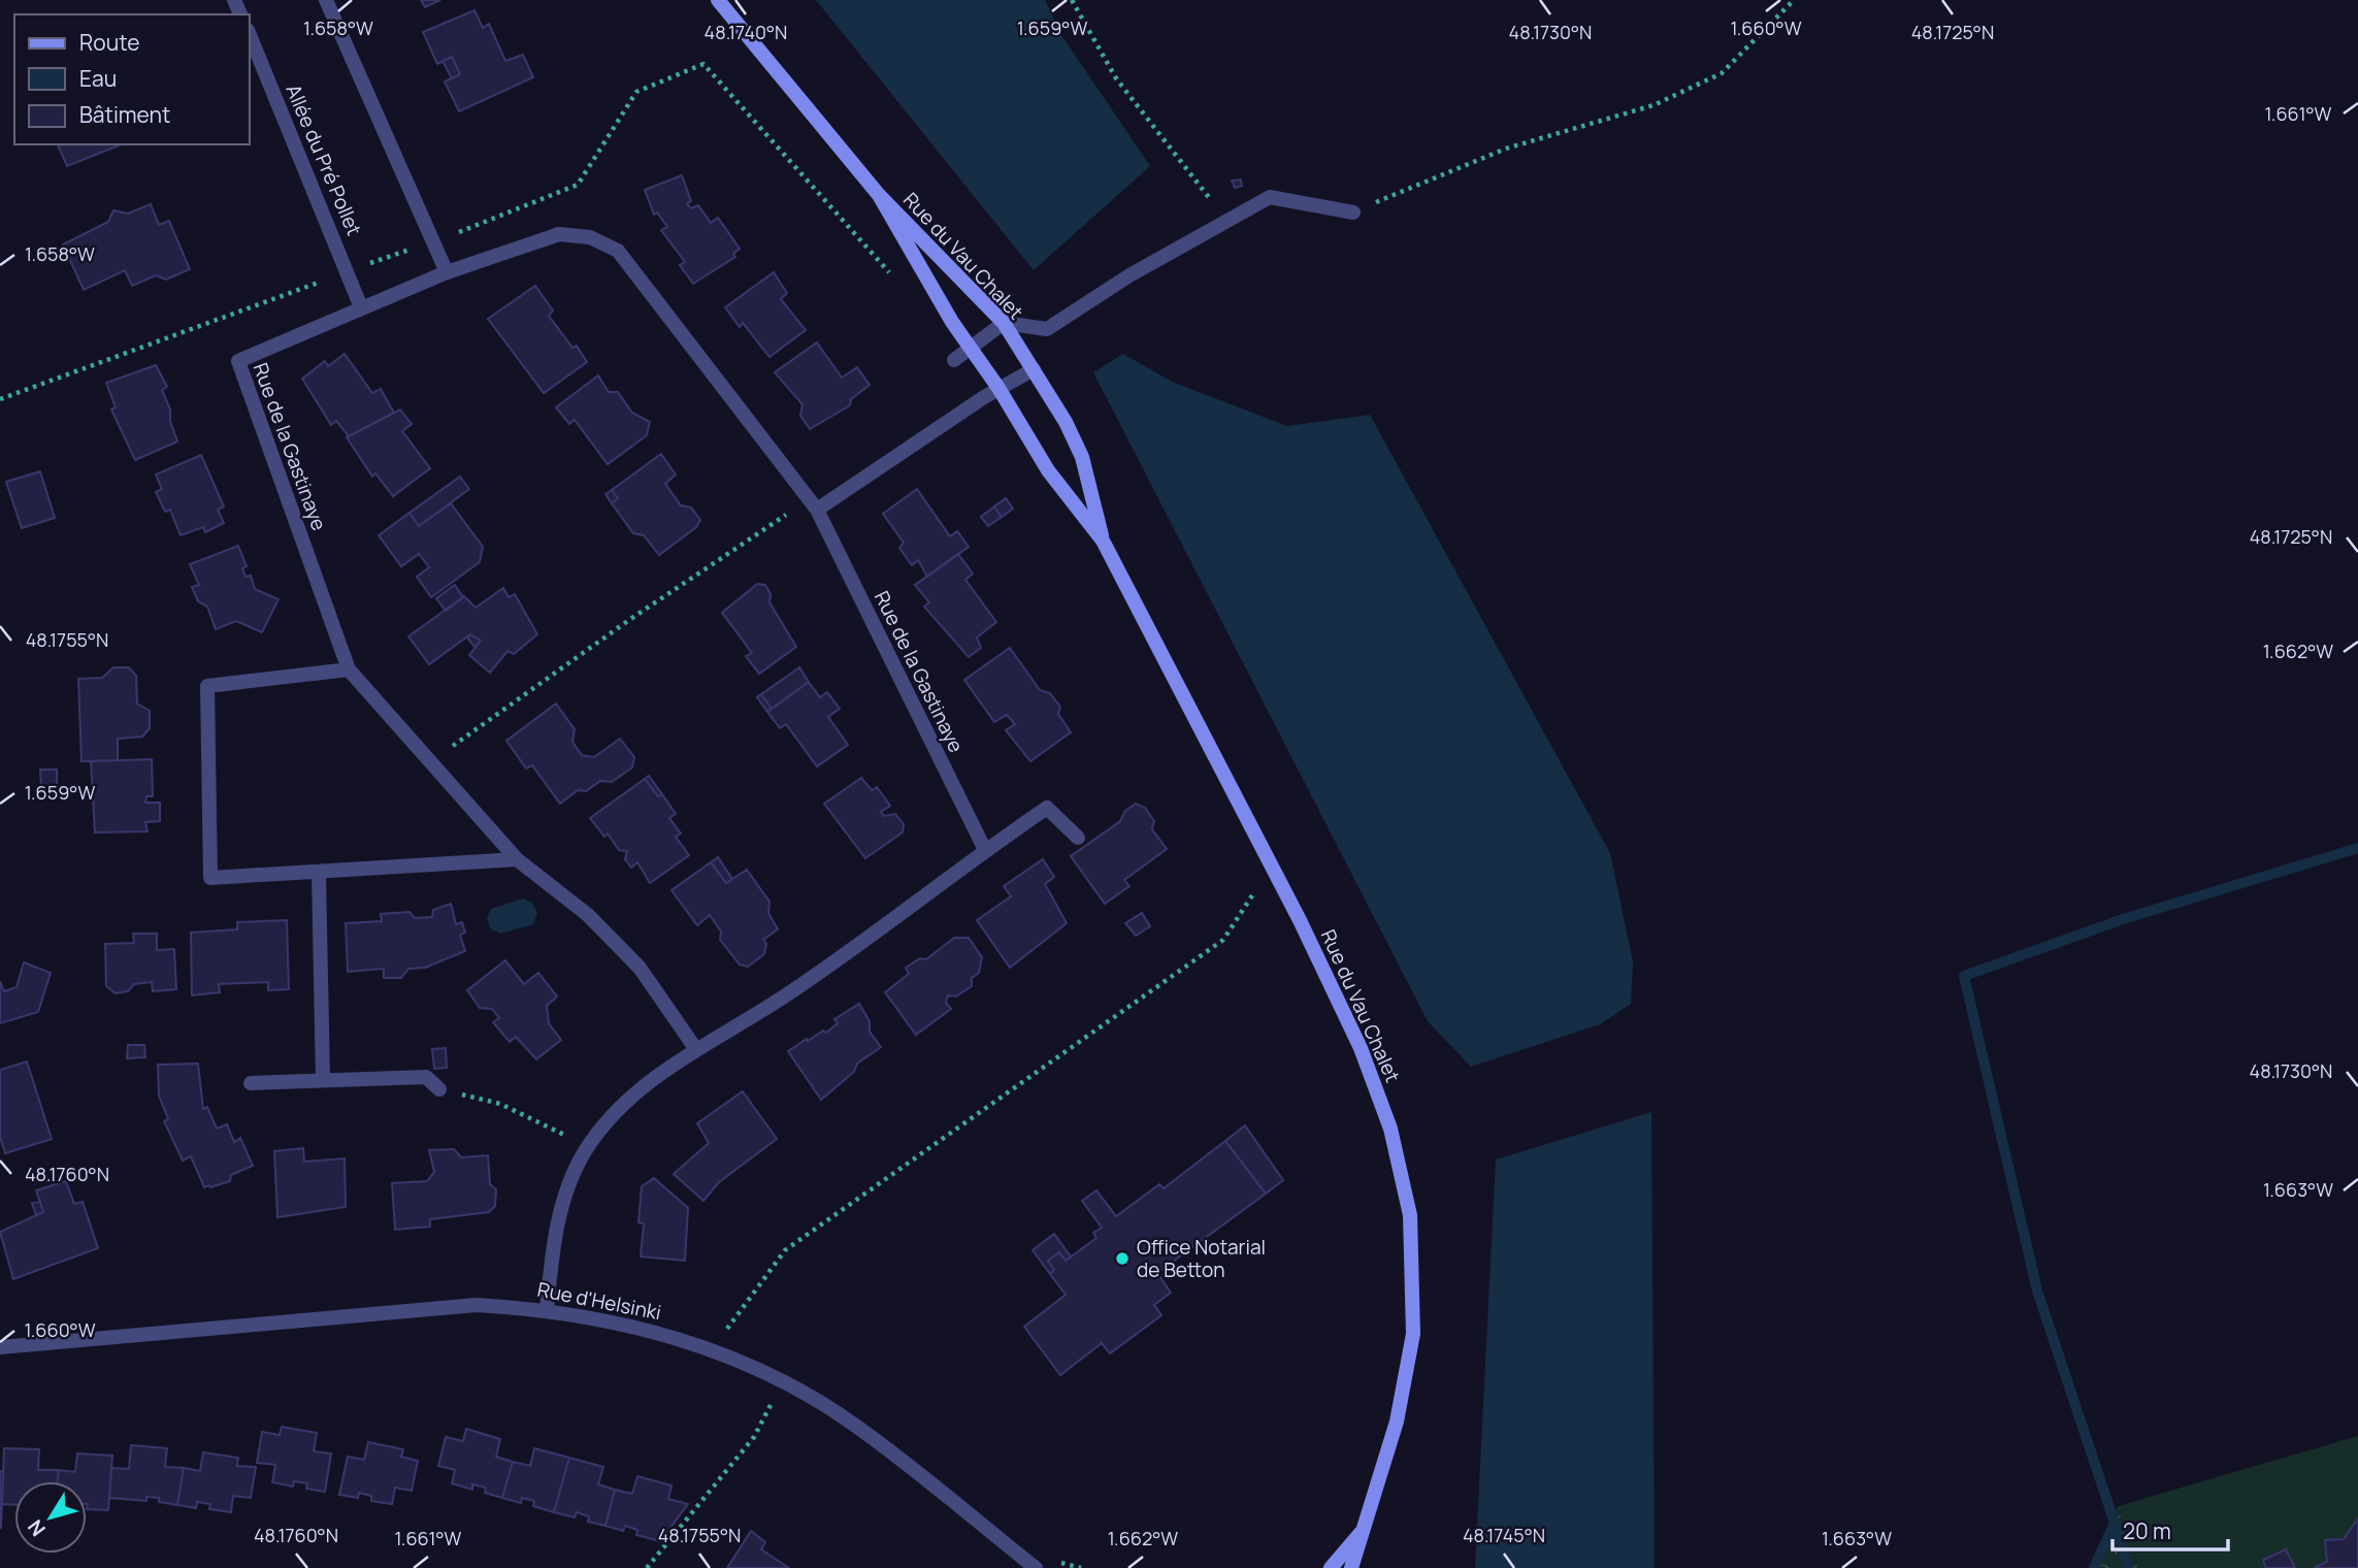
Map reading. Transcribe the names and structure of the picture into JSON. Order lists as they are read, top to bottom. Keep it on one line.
{"streets":{"street":["Allée du Pré Pollet","Rue du Vau Chalet","Rue de la Gastinaye","Rue d'Helsinki"]},"crossings":[["Allée du Pré Pollet","Rue de la Gastinaye"]],"places":["Office Notarial de Betton"],"legend":["Route","Eau","Bâtiment"],"scale_bar":"20 m","north":"bottom left","coordinates":["1.658°W","1.659°W","1.660°W","48.1740°N","48.1730°N","48.1725°N","1.661°W","48.1755°N","1.662°W","48.1760°N","1.663°W","48.1745°N"]}
